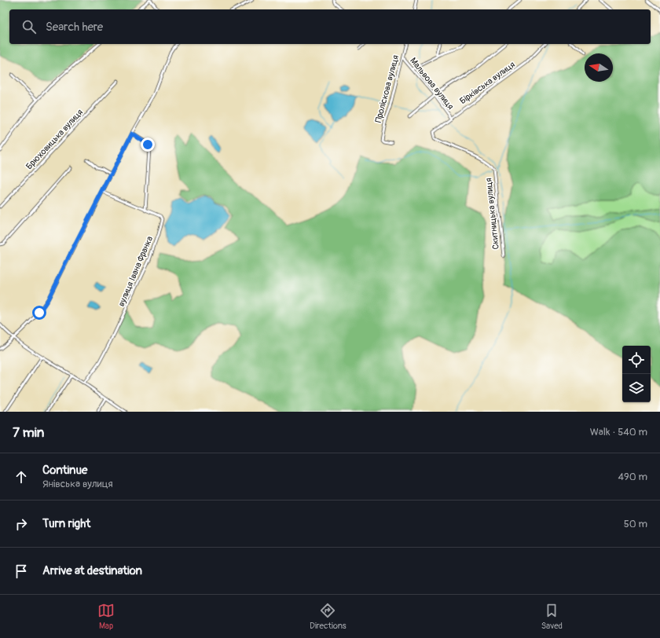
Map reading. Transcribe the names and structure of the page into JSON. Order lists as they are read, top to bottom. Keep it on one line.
{"streets":{"street":["Бірківська вулиця","Мальвова вулиця","Проліскова вулиця","Брюховицька вулиця","Скитницька вулиця","вулиця Івана Франка"]},"crossings":[["Бірківська вулиця","Мальвова вулиця"],["Бірківська вулиця","Скитницька вулиця"],["Мальвова вулиця","Проліскова вулиця"]],"north":"left","page":{"search":"Search here","heading":["7 min","Walk · 540 m"],"list":[["Continue","Янівська вулиця","490 m"],["Turn right","50 m"],"Arrive at destination"],"nav":["Map","Directions","Saved"]}}
